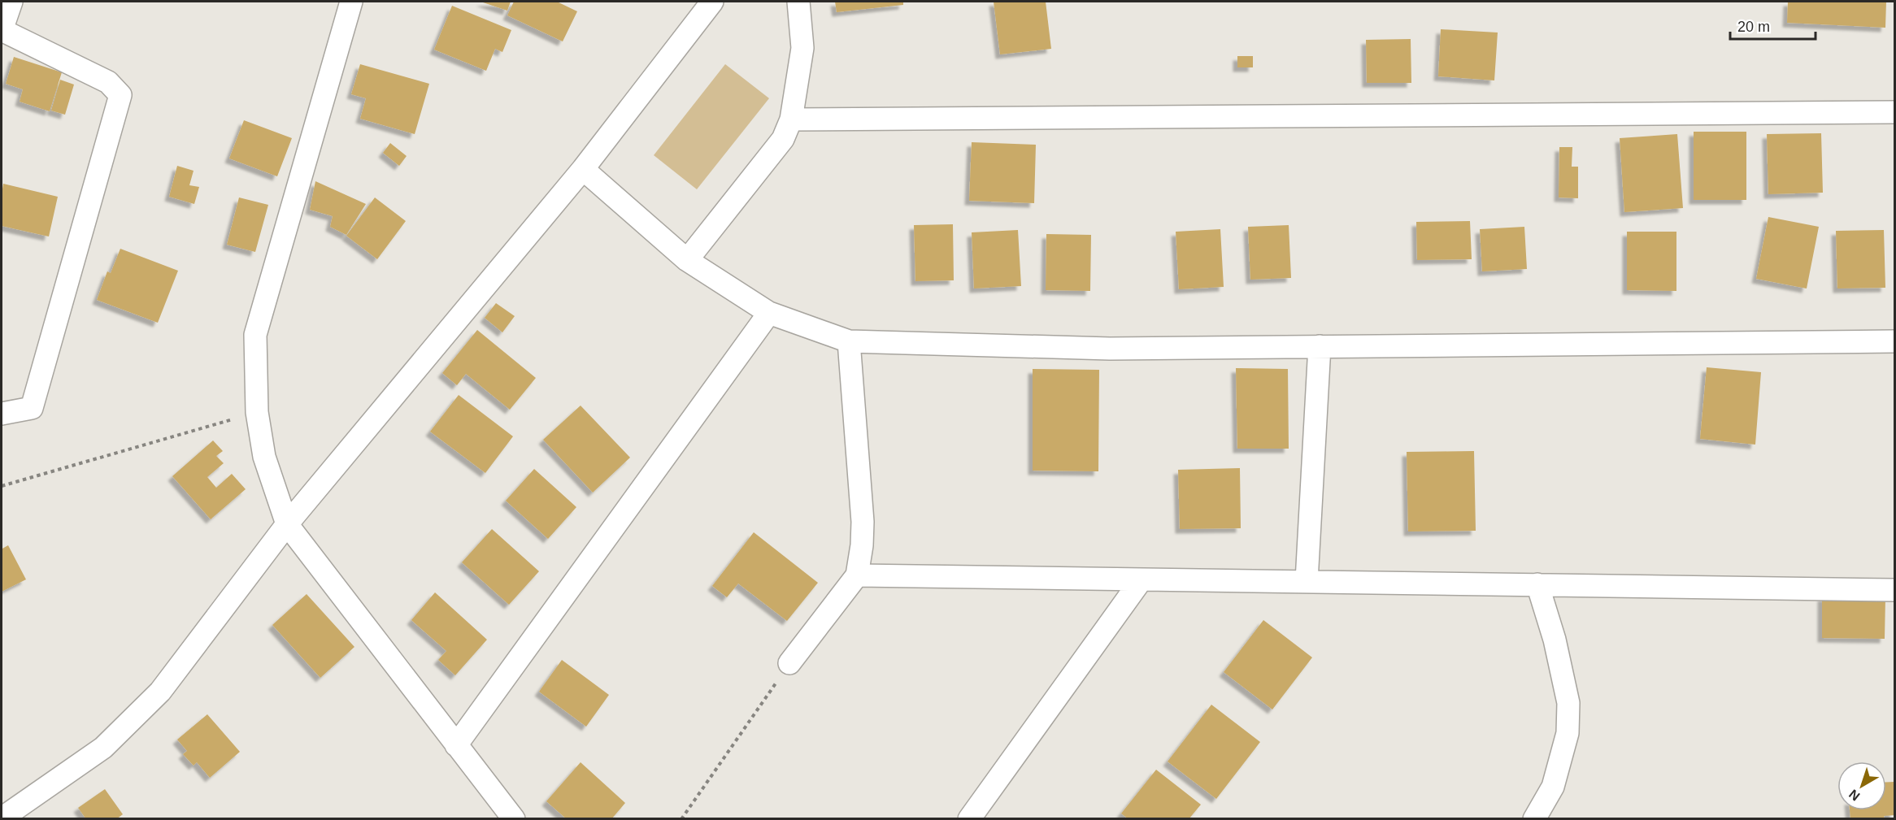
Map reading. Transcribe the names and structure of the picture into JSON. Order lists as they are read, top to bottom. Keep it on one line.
{"scale_bar":"20 m","north":"bottom left"}
